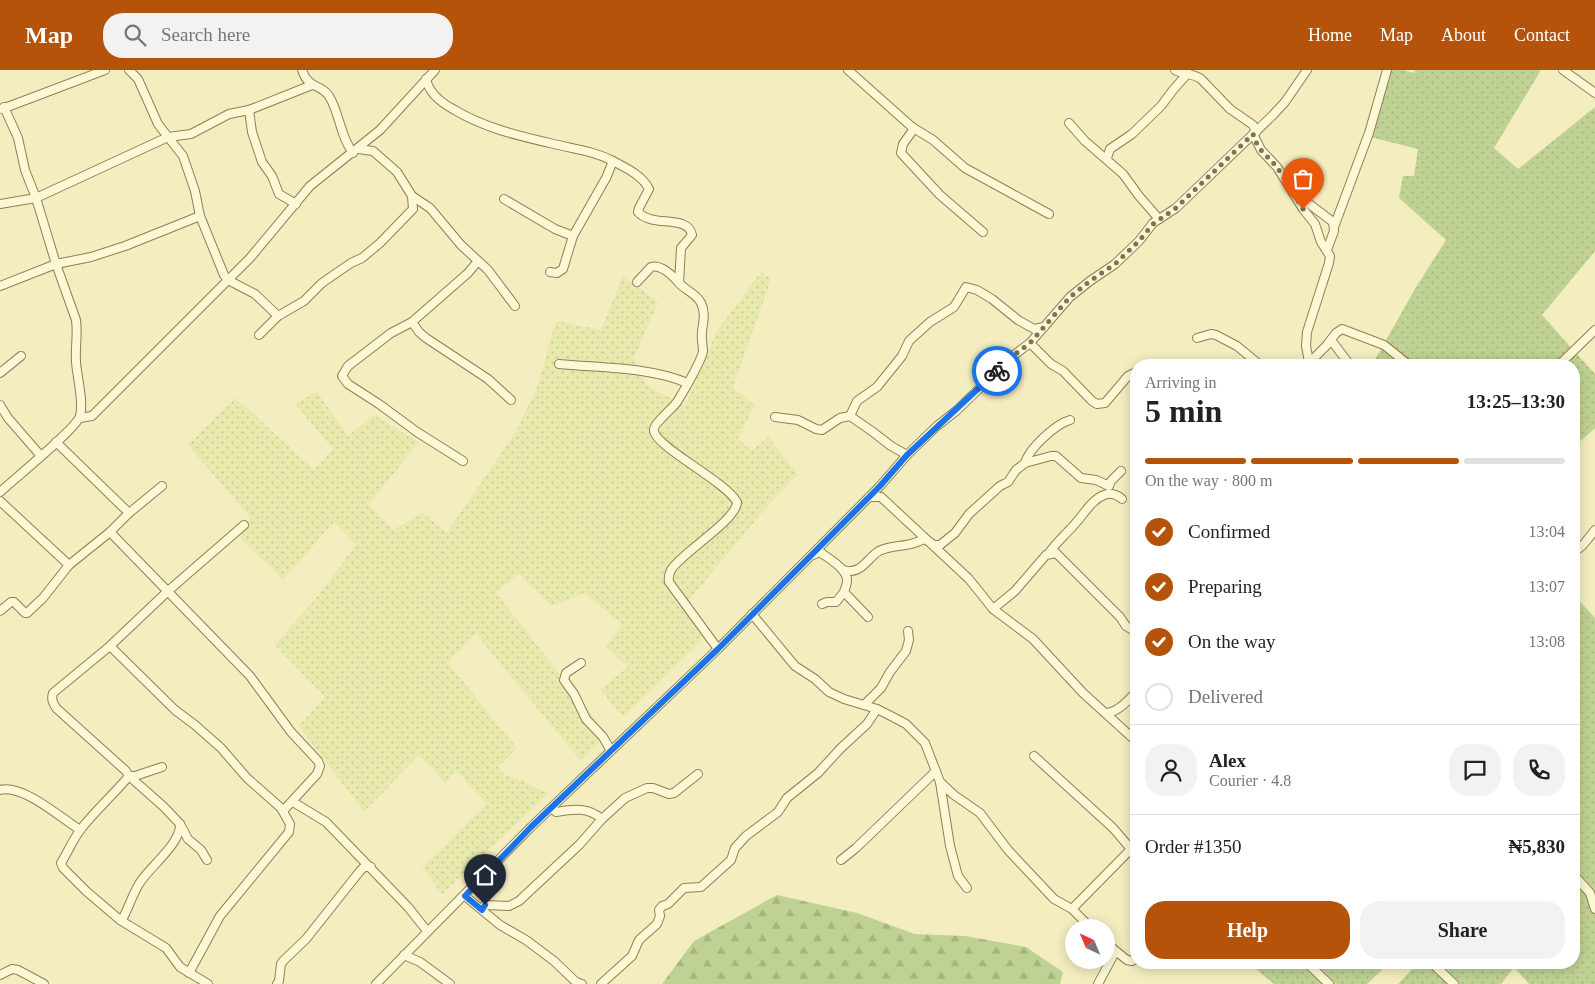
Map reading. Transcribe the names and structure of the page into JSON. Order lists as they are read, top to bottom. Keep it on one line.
{"north":"top left","page":{"header":"Map","search":"Search here","nav":["Home","Map","About","Contact"],"heading":["5 min","Arriving in","13:25–13:30"],"panel":["Alex","Courier · 4.8","Order #1350","₦5,830"],"bar":"On the way · 800 m","list":[["Confirmed","13:04"],["Preparing","13:07"],["On the way","13:08"],"Delivered"],"buttons":["Help","Share"]}}
